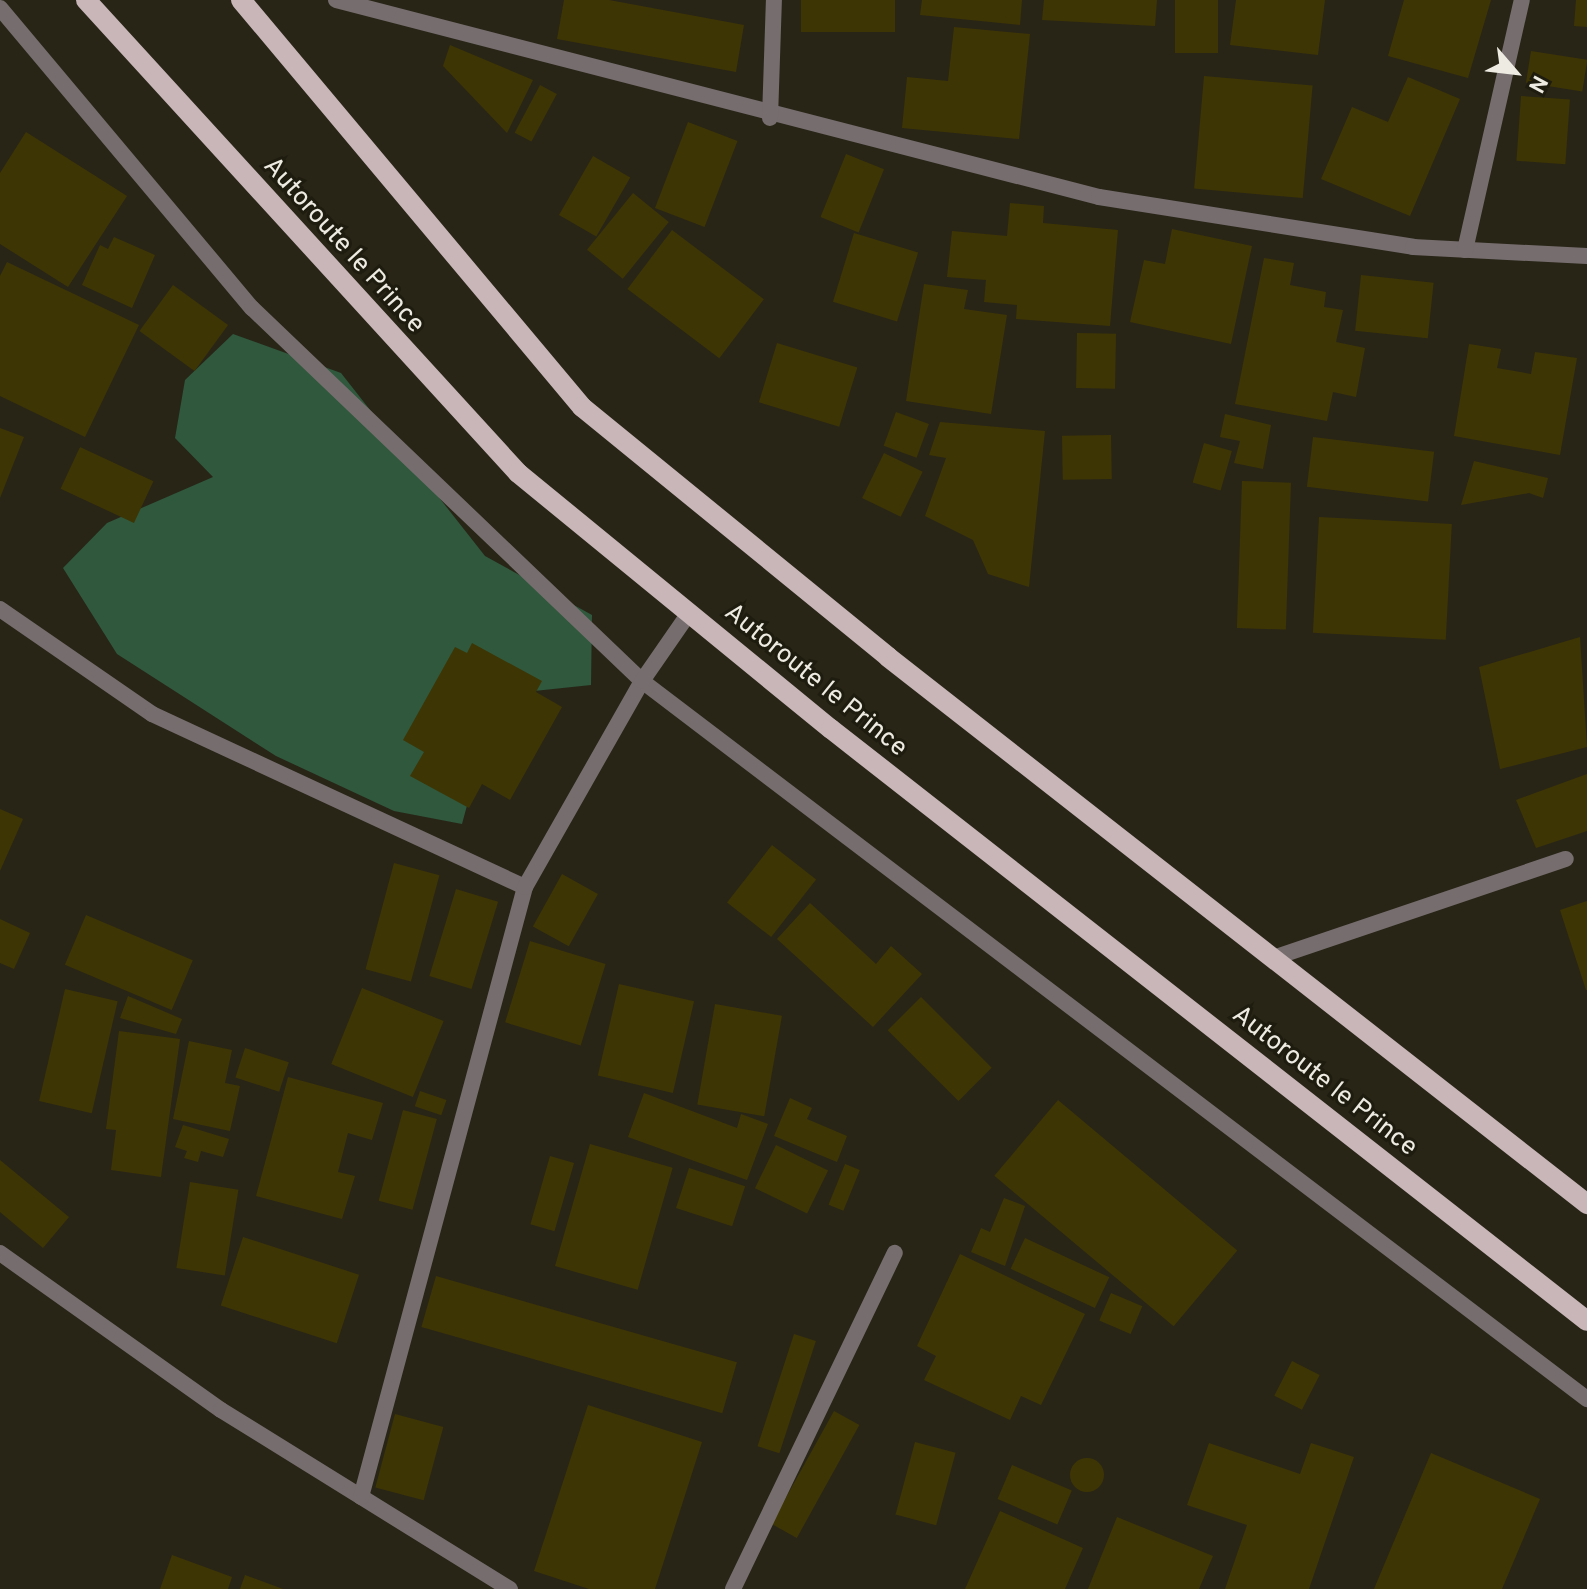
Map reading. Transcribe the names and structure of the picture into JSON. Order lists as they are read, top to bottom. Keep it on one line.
{"streets":{"main road":["Autoroute le Prince"]},"north":"bottom right"}
